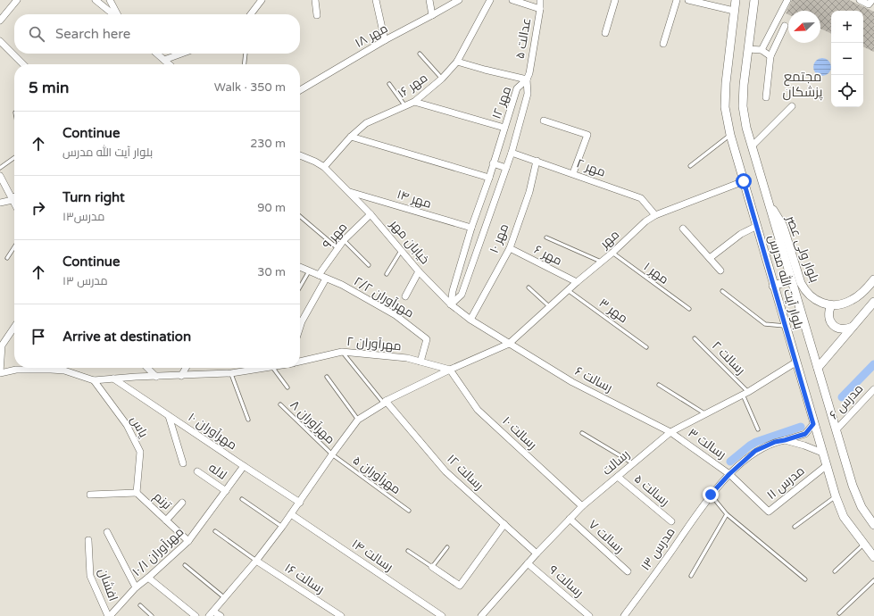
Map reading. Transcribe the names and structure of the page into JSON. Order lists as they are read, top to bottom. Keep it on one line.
{"streets":{"main road":["بلوار ولی عصر","بلوار آیت الله مدرس"],"street":["مهر ۱۸","عدالت ۵","مهر ۱۶","مهر ۱۲","مهر ۲","مهر ۱۴","مهر ۹","مهر ۱۰","مهر","خیابان مهر","مهر ۶","مهرآوران ۲/۲","مهرآوران ۲","رسالت ۶","مدرس ۶","یاس","مهرآوران ۱۰","رسالت ۱۰","رسالت ۳","رسالت","لاله","رسالت ۱۲","مدرس ۱۱","رسالت ۵","ترنم","رسالت ۷","مدرس ۱۳","مهرآوران ۱۰/۱","رسالت ۱۴","رسالت ۱۶","رسالت ۹","افشان"],"lane":["مهر ۱","مهر ۳","رسالت ۲","مهرآوران ۸","مهرآوران ۵"]},"crossings":[["عدالت ۵","مهر ۱۲"],["مهر ۱۶","خیابان مهر"],["مهر ۱۲","مهر ۲"],["مهر ۱۲","مهر ۱۴"],["مهر ۱۲","خیابان مهر"],["مهر ۲","مهر ۱۰"],["مهر ۲","مهر"],["مهر ۱۴","خیابان مهر"],["مهر ۹","خیابان مهر"],["مهر ۱۰","خیابان مهر"],["مهر ۱۰","مهر ۶"],["مهر","خیابان مهر"],["مهر","مهر ۶"],["مهر","مهر ۱"],["مهر","بلوار آیت الله مدرس"],["مهر","مهر ۳"],["مهر","مهرآوران ۲"],["مهر","رسالت ۶"],["مهر","رسالت ۱۰"],["مهر","رسالت ۱۲"],["خیابان مهر","رسالت ۶"],["بلوار ولی عصر","بلوار آیت الله مدرس"],["بلوار آیت الله مدرس","مدرس ۶"],["بلوار آیت الله مدرس","رسالت"],["بلوار آیت الله مدرس","مدرس ۱۱"],["بلوار آیت الله مدرس","مدرس ۱۳"],["مهرآوران ۲/۲","مهرآوران ۲"],["مهرآوران ۲","رسالت ۱۰"],["رسالت ۲","رسالت"],["رسالت ۶","رسالت ۳"],["رسالت ۶","رسالت"],["مهرآوران ۸","مهرآوران ۵"],["یاس","ترنم"],["مهرآوران ۱۰","مهرآوران ۱۰/۱"],["رسالت ۱۰","رسالت"],["رسالت ۳","رسالت"],["رسالت ۳","مدرس ۱۱"],["رسالت ۳","مدرس ۱۳"],["رسالت","رسالت ۱۲"],["رسالت","رسالت ۵"],["رسالت","رسالت ۷"],["رسالت","رسالت ۹"],["لاله","مهرآوران ۱۰/۱"],["مدرس ۱۱","مدرس ۱۳"],["ترنم","مهرآوران ۱۰/۱"],["مهرآوران ۱۰/۱","افشان"]],"districts":["مجتمع پزشکان"],"north":"bottom left","page":{"map_buttons":["+","−"],"search":"Search here","heading":["5 min","Walk · 350 m"],"list":[["Continue","بلوار آیت الله مدرس","230 m"],["Turn right","مدرس۱۳","90 m"],["Continue","مدرس ۱۳","30 m"],"Arrive at destination"]}}
